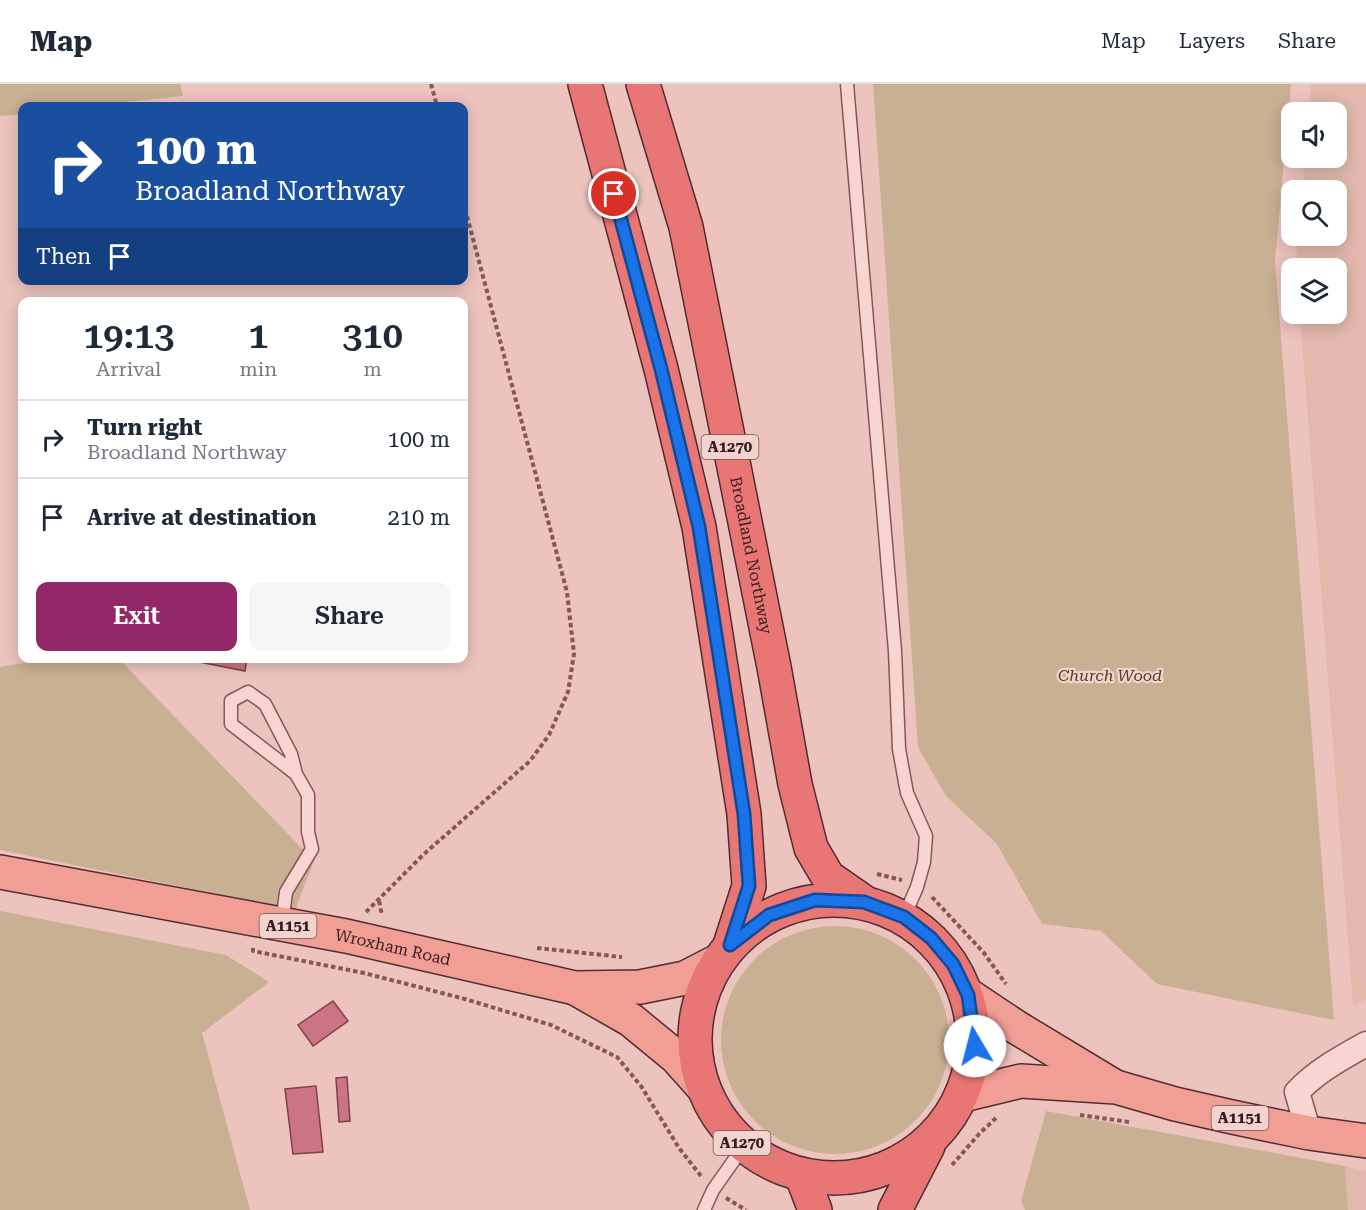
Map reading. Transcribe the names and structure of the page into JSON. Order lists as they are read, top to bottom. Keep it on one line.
{"streets":{"highway":["A1270","Broadland Northway"],"main road":["A1151","Wroxham Road"]},"crossings":[["A1270","Broadland Northway"],["A1270","A1151"],["A1270","Wroxham Road"]],"parks":["Church Wood"],"page":{"header":"Map","nav":["Map","Layers","Share"],"turn":["100 m","Broadland Northway"],"then":"Then","eta":["19:13","Arrival","1","min","310","m"],"list":[{"name":"Turn right","note":"Broadland Northway","value":"100 m"},{"name":"Arrive at destination","value":"210 m"}],"buttons":["Exit","Share"]}}
